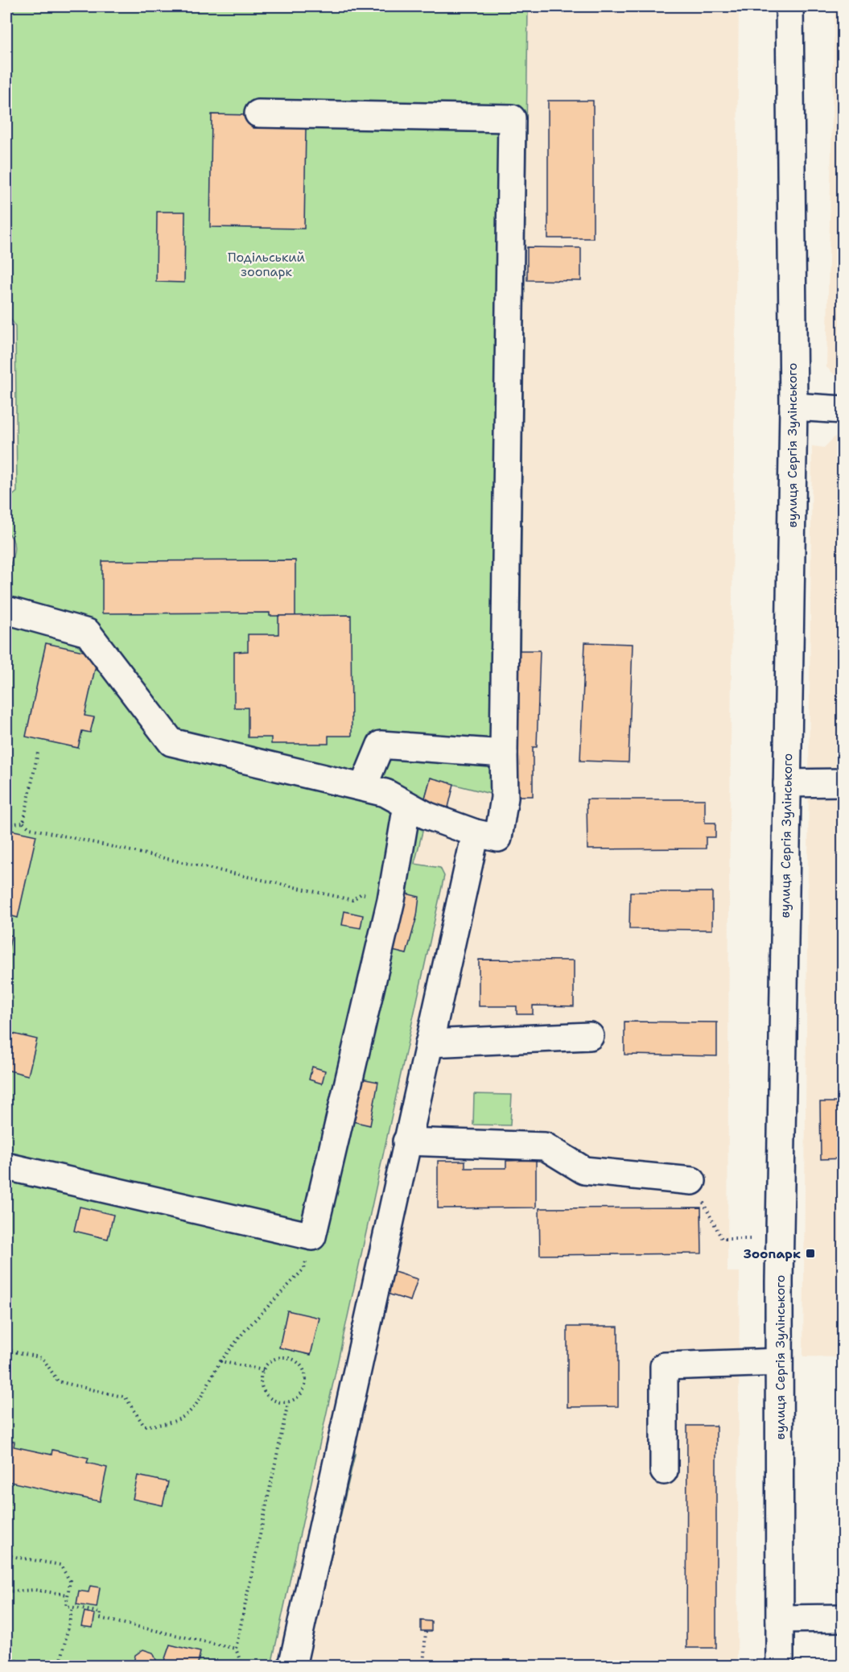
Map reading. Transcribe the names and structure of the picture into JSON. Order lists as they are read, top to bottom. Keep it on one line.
{"streets":{"street":["вулиця Сергія Зулінського"]},"parks":["Подільський зоопарк"],"places":{"transit":["Зоопарк"]}}
